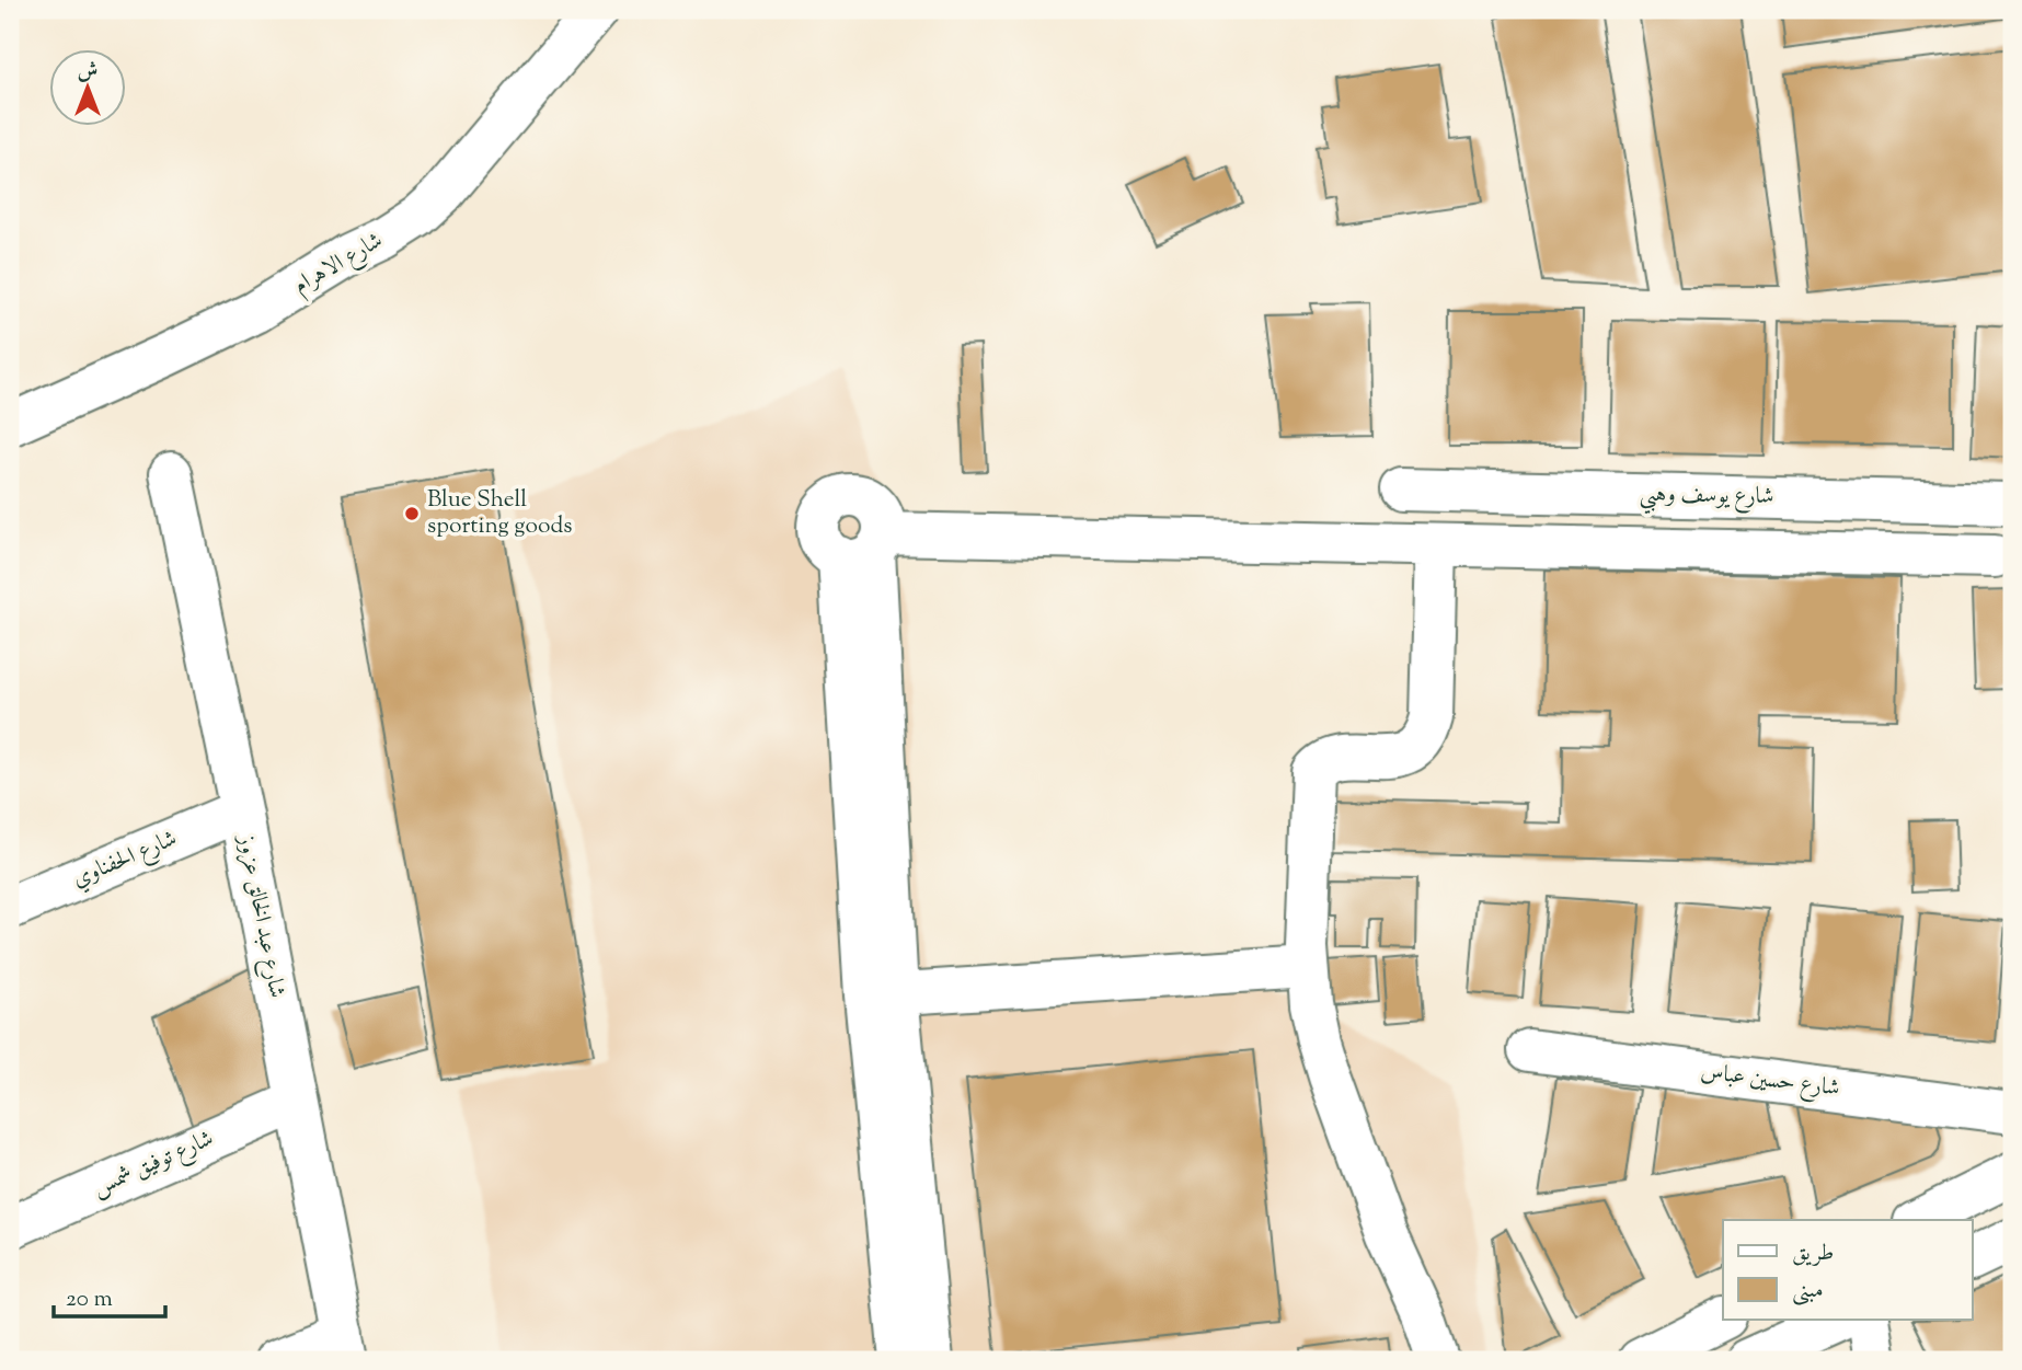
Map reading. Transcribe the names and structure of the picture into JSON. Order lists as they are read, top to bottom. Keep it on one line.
{"streets":{"street":["شارع الاهرام","شارع يوسف وهبي","شارع الحفناوي","شارع عبد الخالق عزوز","شارع حسين عباس","شارع توفيق شمس"]},"crossings":[["شارع الحفناوي","شارع عبد الخالق عزوز"],["شارع عبد الخالق عزوز","شارع توفيق شمس"]],"places":["Blue Shell sporting goods"],"legend":["طريق","مبنى"],"scale_bar":"20 m","north":"top"}
